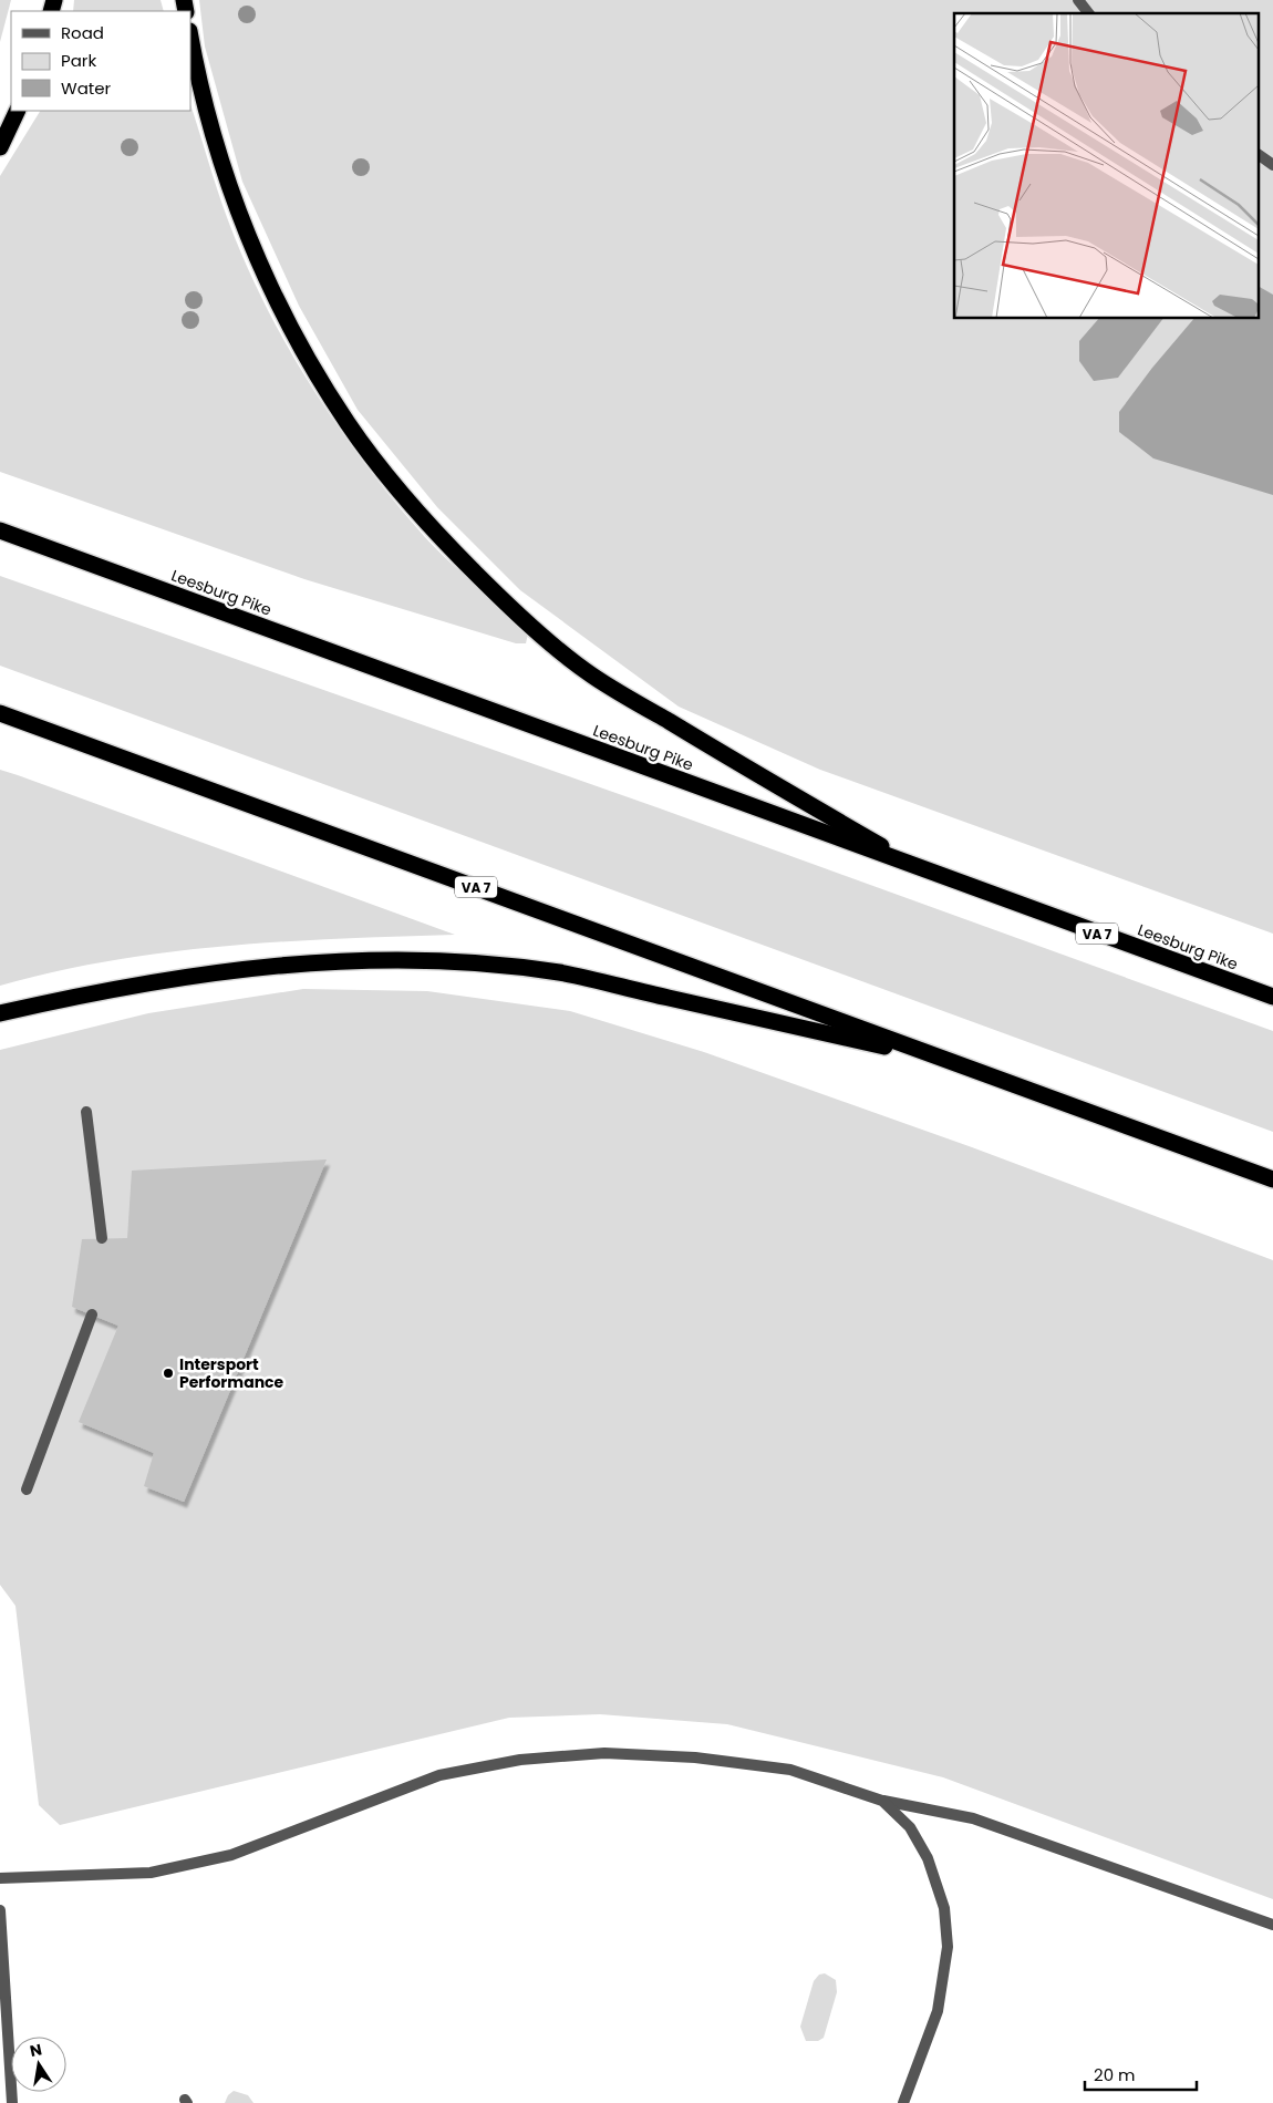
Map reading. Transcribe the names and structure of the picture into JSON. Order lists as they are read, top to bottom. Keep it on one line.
{"streets":{"highway":["Leesburg Pike","VA 7"]},"places":["Intersport Performance"],"legend":["Road","Park","Water"],"scale_bar":"20 m","north":"top"}
